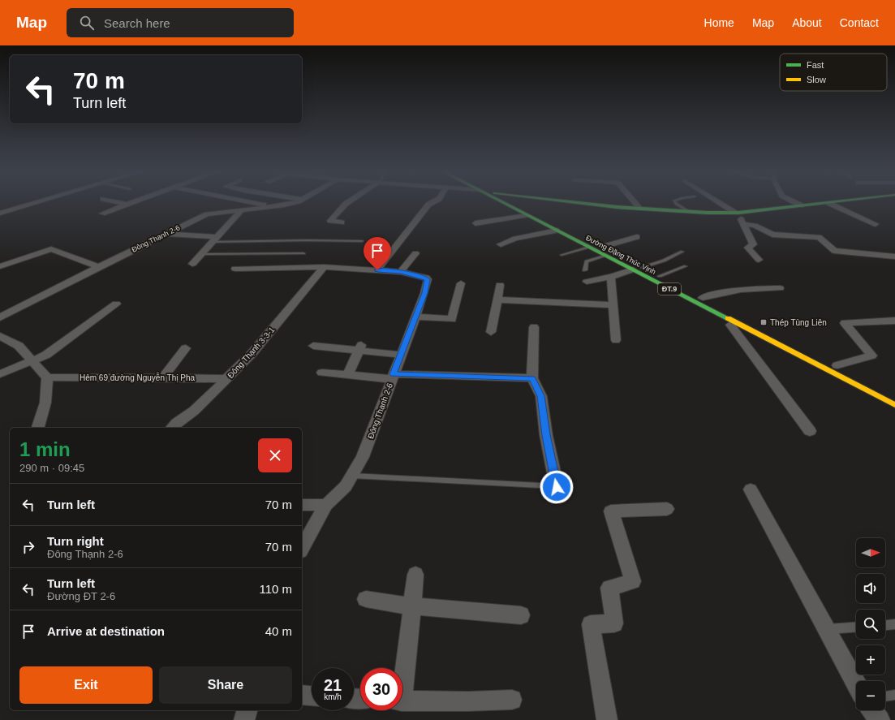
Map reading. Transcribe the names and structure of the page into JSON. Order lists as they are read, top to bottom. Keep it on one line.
{"streets":{"main road":["Đường Đặng Thúc Vịnh","ĐT.9"],"street":["Đông Thạnh 2-6","Đông Thạnh 3-3-1","Hẻm 69 đường Nguyễn Thị Pha"]},"crossings":[["Đông Thạnh 3-3-1","Hẻm 69 đường Nguyễn Thị Pha"]],"places":{"transit":["Thép Tùng Liên"]},"legend":["Fast","Slow"],"north":"right","page":{"header":"Map","search":"Search here","nav":["Home","Map","About","Contact"],"turn":["70 m","Turn left"],"heading":["1 min","290 m · 09:45"],"list":[{"name":"Turn left","value":"70 m"},{"name":"Turn right","note":"Đông Thạnh 2-6","value":"70 m"},{"name":"Turn left","note":"Đường ĐT 2-6","value":"110 m"},{"name":"Arrive at destination","value":"40 m"}],"map_buttons":["+","−"],"buttons":["Exit","Share"],"speed":"21 km/h","limit":"30"}}
